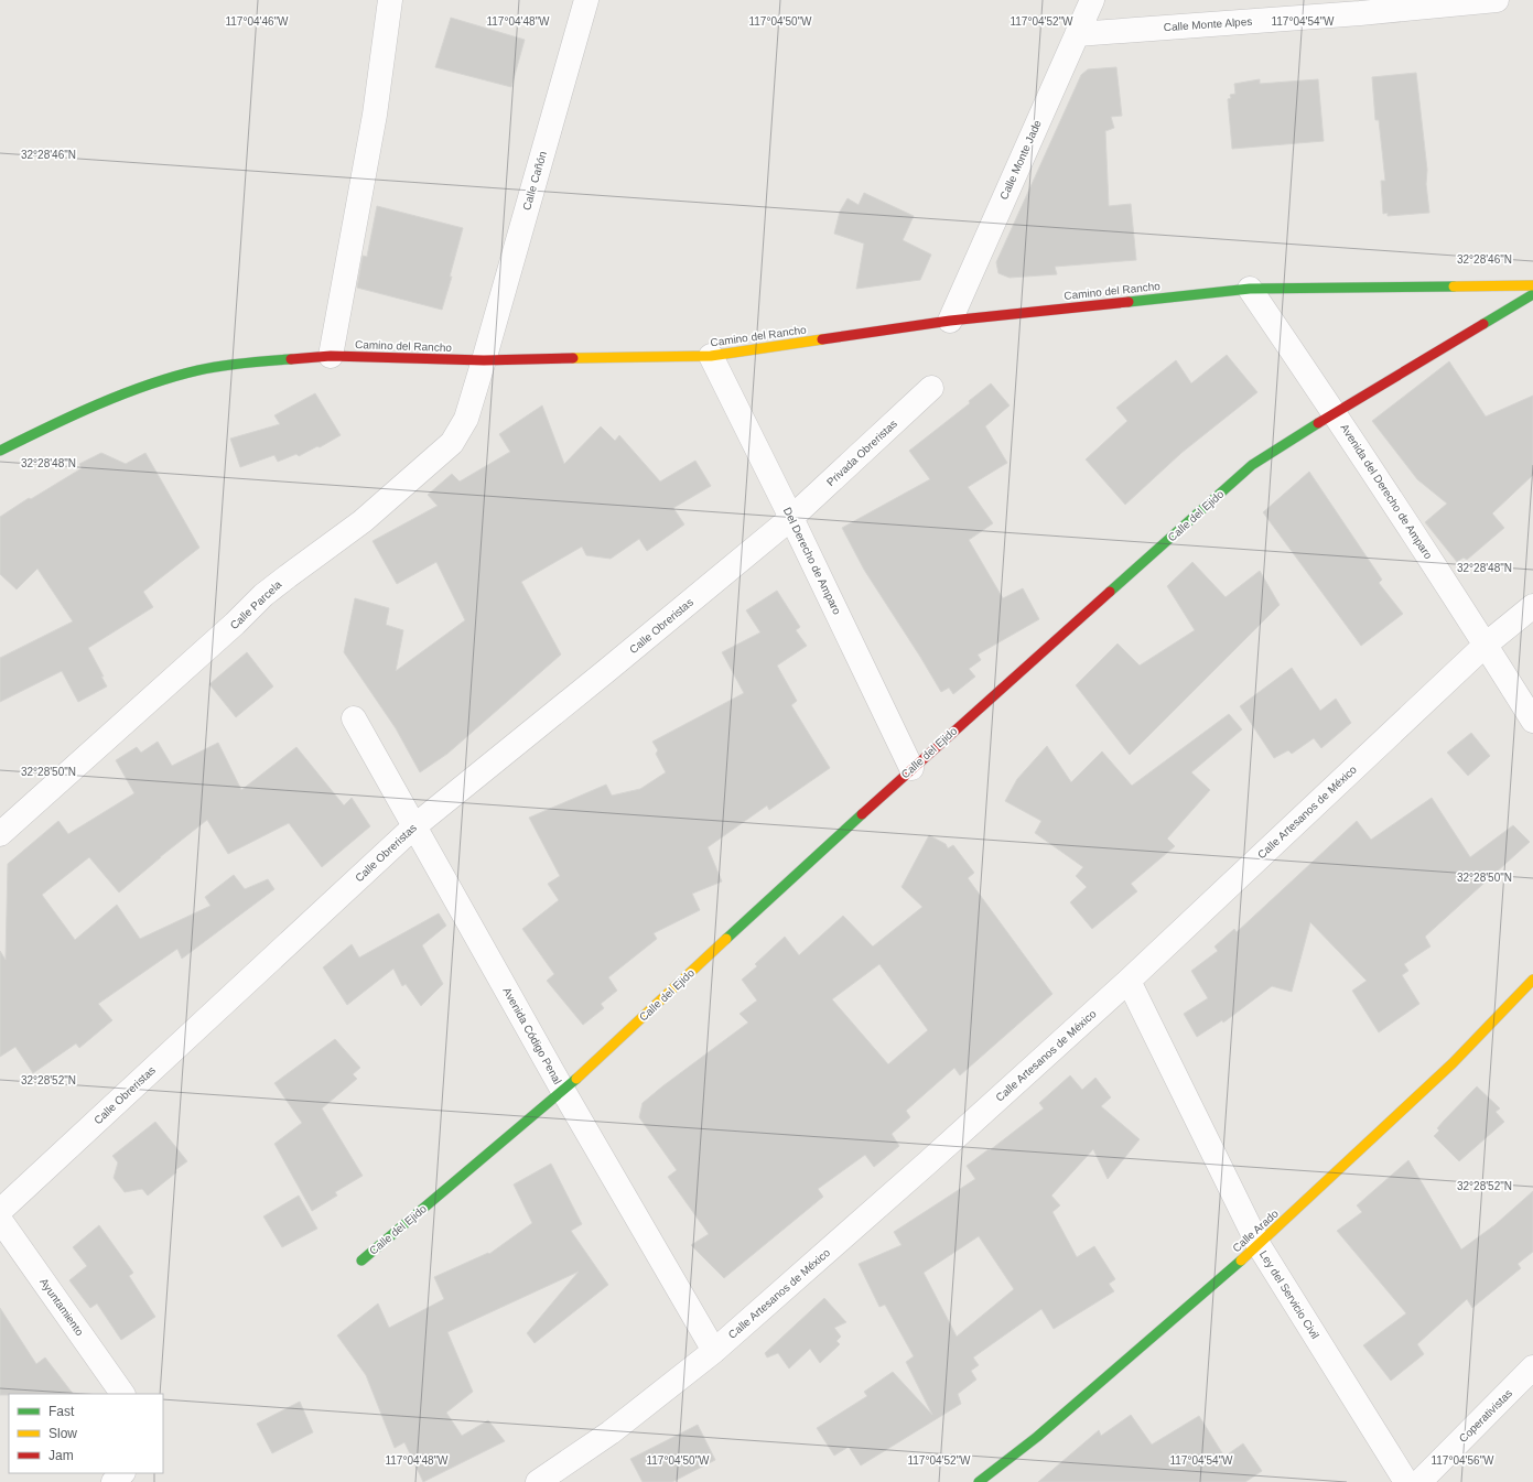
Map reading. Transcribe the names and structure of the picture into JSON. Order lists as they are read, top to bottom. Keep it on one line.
{"streets":{"street":["Calle Monte Alpes","Calle Monte Jade","Calle Cañón","Camino del Rancho","Privada Obreristas","Avenida del Derecho de Amparo","Calle del Ejido","Del Derecho de Amparo","Calle Parcela","Calle Obreristas","Calle Artesanos de México","Avenida Código Penal","Calle Arado","Ley del Servicio Civil","Ayuntamiento","Coperativistas"]},"crossings":[["Calle Monte Alpes","Calle Monte Jade"],["Calle Monte Jade","Camino del Rancho"],["Calle Cañón","Camino del Rancho"],["Calle Cañón","Calle Parcela"],["Camino del Rancho","Avenida del Derecho de Amparo"],["Camino del Rancho","Del Derecho de Amparo"],["Camino del Rancho","Calle Parcela"],["Privada Obreristas","Del Derecho de Amparo"],["Privada Obreristas","Calle Obreristas"],["Avenida del Derecho de Amparo","Calle del Ejido"],["Avenida del Derecho de Amparo","Calle Artesanos de México"],["Calle del Ejido","Del Derecho de Amparo"],["Calle del Ejido","Avenida Código Penal"],["Del Derecho de Amparo","Calle Obreristas"],["Calle Obreristas","Avenida Código Penal"],["Calle Artesanos de México","Avenida Código Penal"],["Calle Artesanos de México","Ley del Servicio Civil"],["Calle Arado","Ley del Servicio Civil"]],"legend":["Fast","Slow","Jam"],"coordinates":["117°04'46\"W","117°04'48\"W","117°04'50\"W","117°04'52\"W","117°04'54\"W","32°28'46\"N","32°28'48\"N","32°28'50\"N","32°28'52\"N","117°04'56\"W"]}
